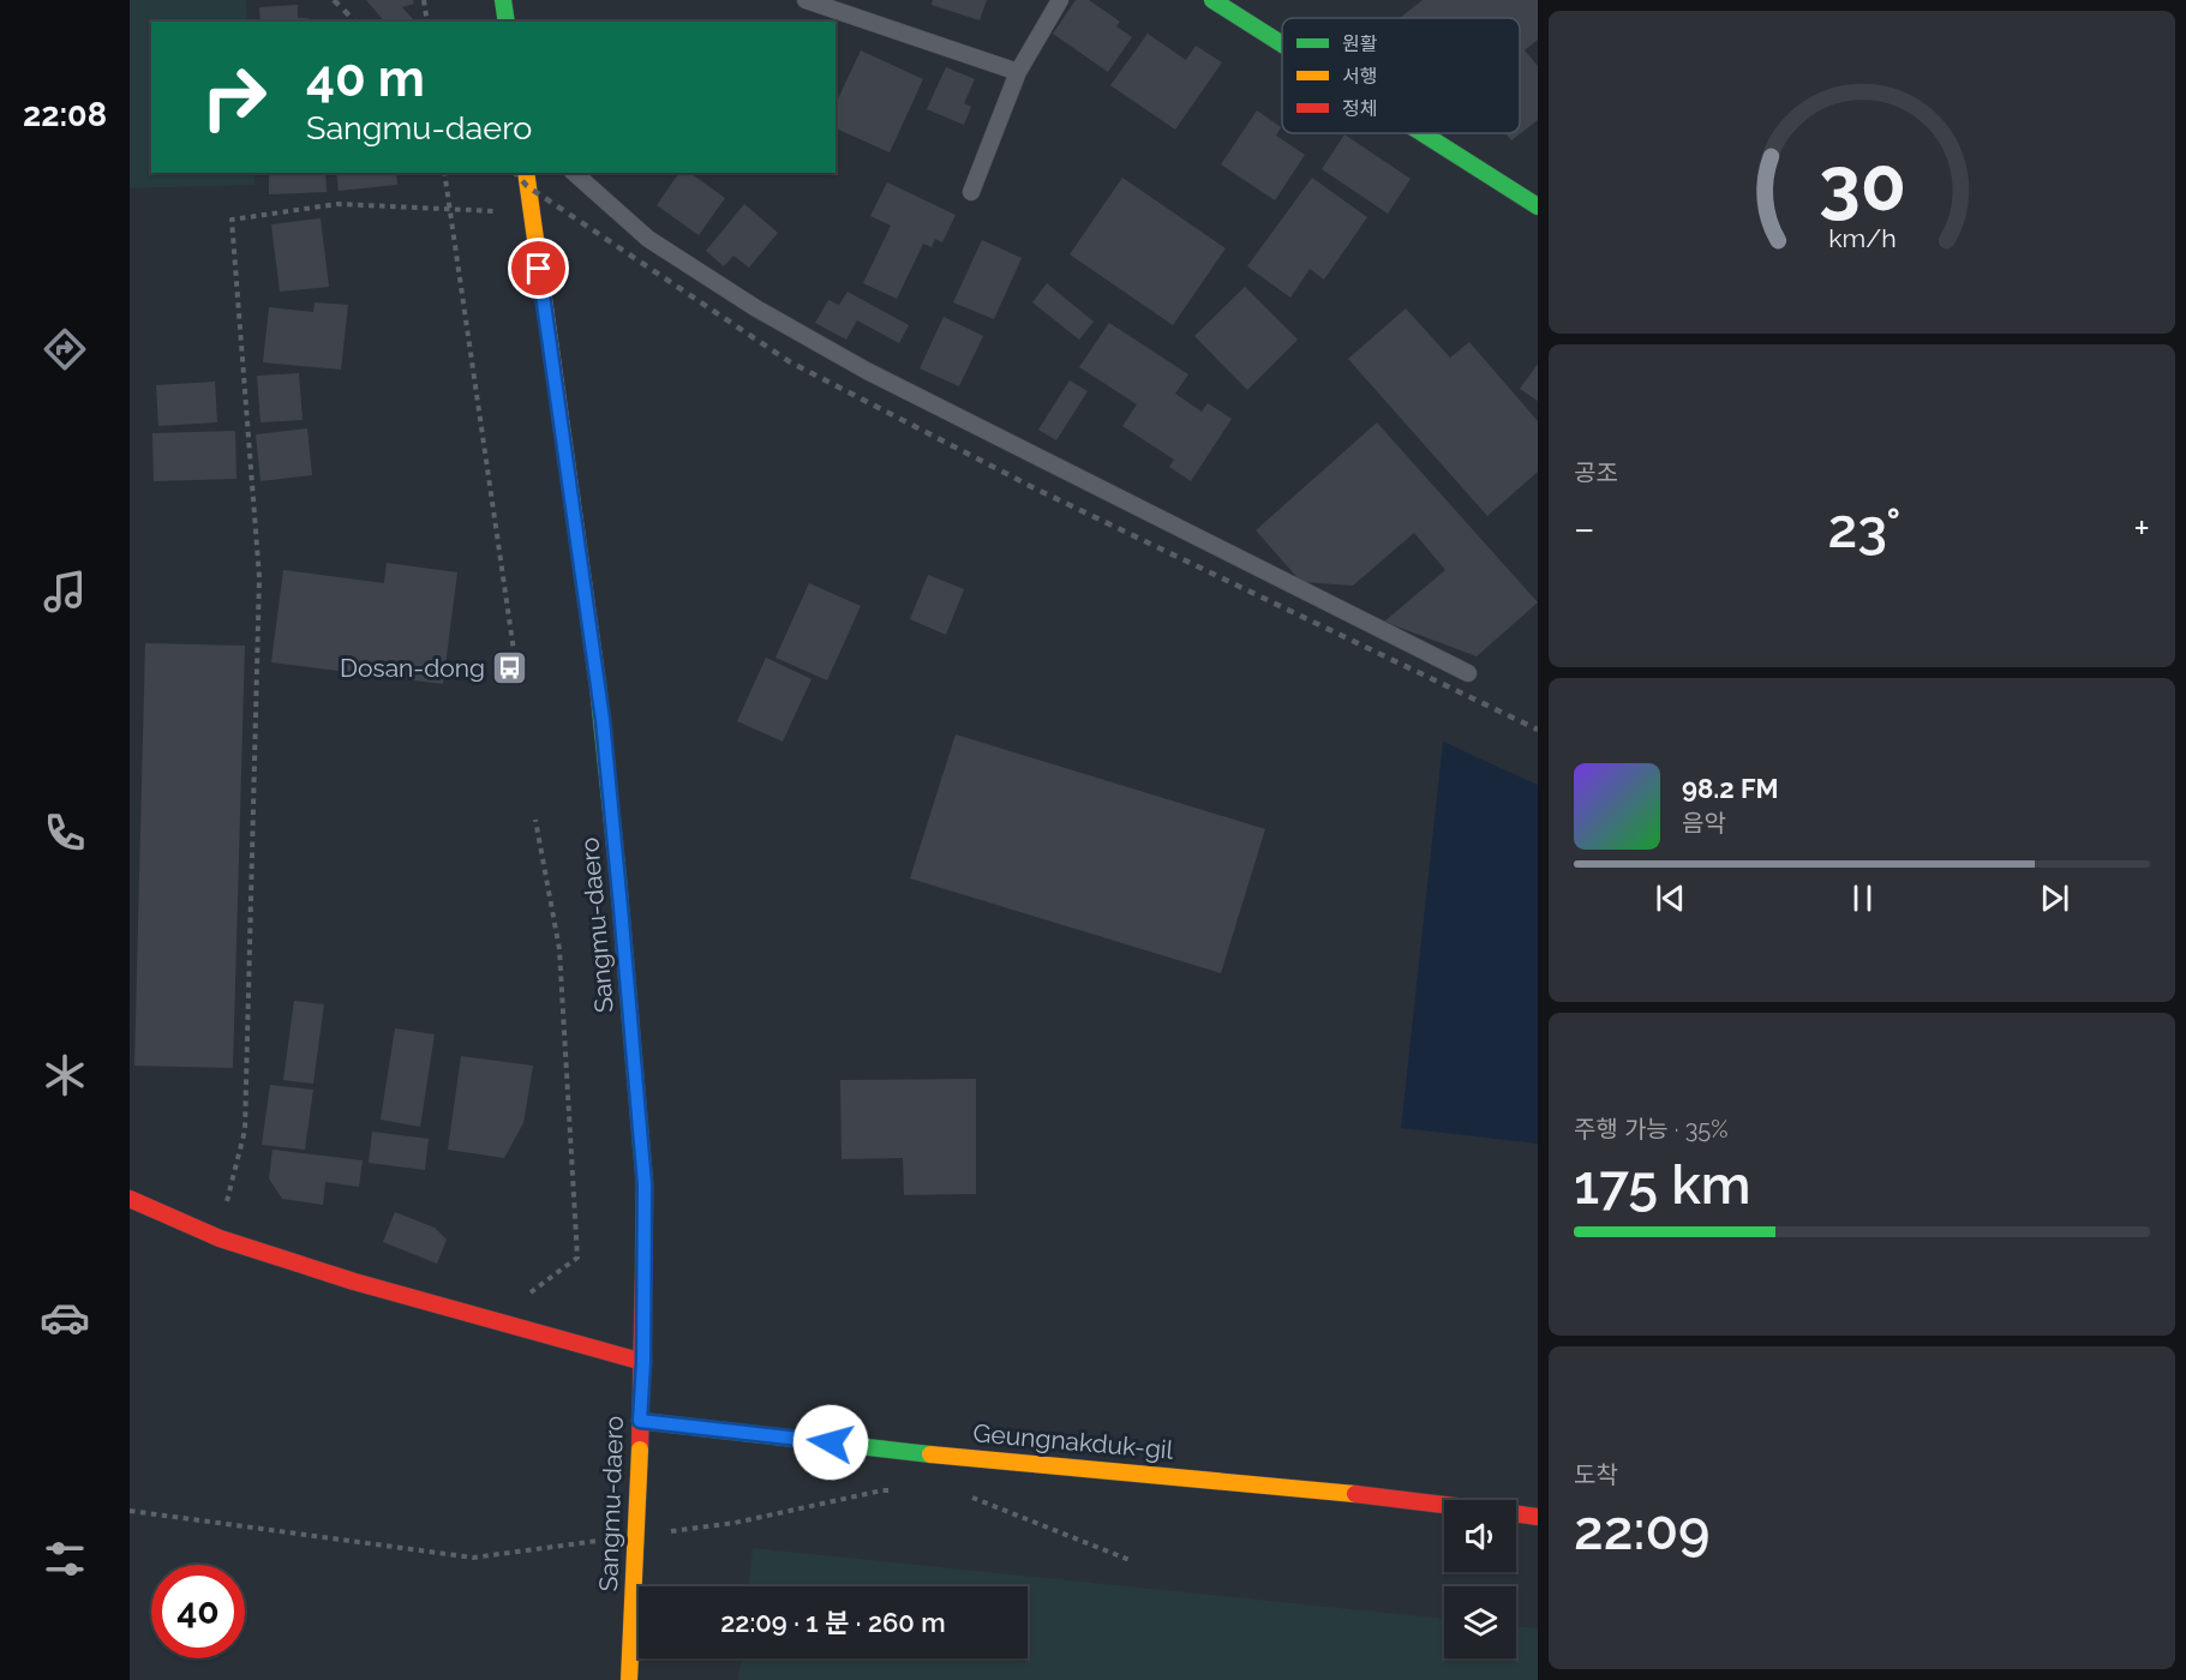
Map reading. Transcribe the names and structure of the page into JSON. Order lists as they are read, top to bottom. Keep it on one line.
{"streets":{"street":["Sangmu-daero","Geungnakduk-gil"]},"crossings":[["Sangmu-daero","Geungnakduk-gil"]],"places":{"bus stop":["Dosan-dong"]},"legend":["원활","서행","정체"],"page":{"tabs":"22:08","turn":["40 m","Sangmu-daero"],"tile":["공조",["주행 가능 · 35%","175 km"],["도착","22:09"]],"heat":["−","23°","+"],"song":["98.2 FM","음악"],"limit":"40","trip":"22:09 · 1 분 · 260 m","gauge":["30","km/h"]}}
